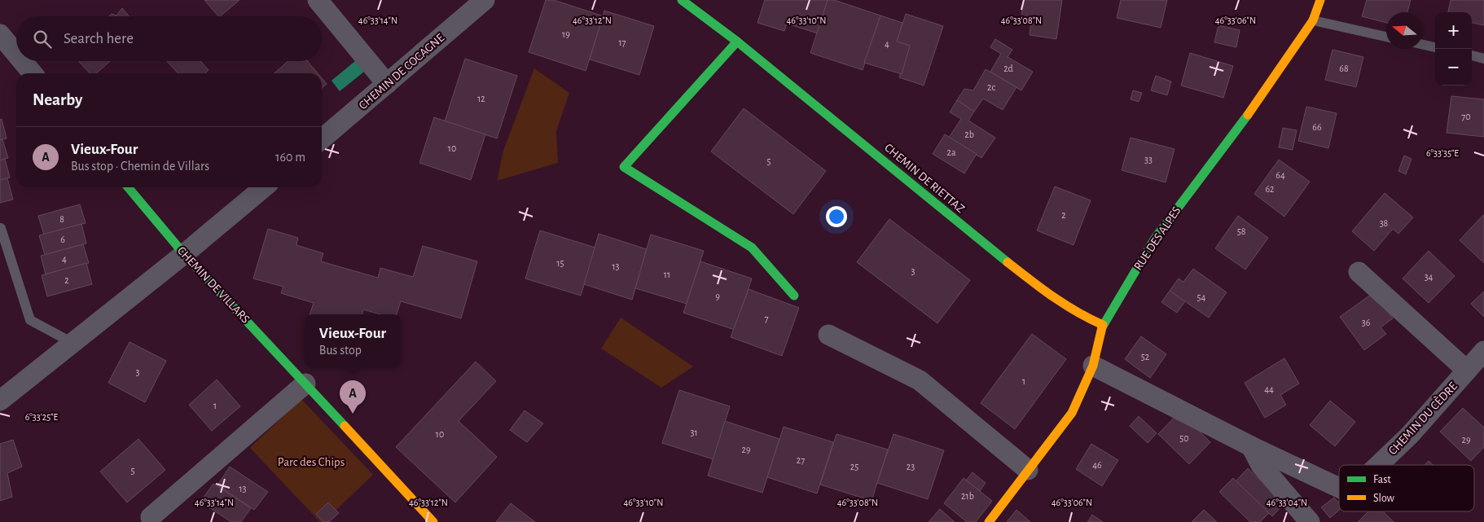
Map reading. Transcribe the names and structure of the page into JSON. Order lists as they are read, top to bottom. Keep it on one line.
{"streets":{"street":["CHEMIN DE COCAGNE","CHEMIN DE RIETTAZ","RUE DES ALPES","CHEMIN DE VILLARS","CHEMIN DU CÈDRE"]},"crossings":[["CHEMIN DE RIETTAZ","RUE DES ALPES"],["RUE DES ALPES","CHEMIN DU CÈDRE"]],"parks":["Parc des Chips"],"house_numbers":["19","17","4","2d","68","2c","12","70","66","2b","10","2a","33","5","64","62","2","8","38","58","6","4","15","13","3","11","34","2","9","54","7","36","52","3","1","44","1","31","10","50","29","29","27","46","25","23","5","13","21b"],"legend":["Fast","Slow"],"north":"left","page":{"map_buttons":["+","−"],"search":"Search here","heading":"Nearby","list":[{"mark":"A","name":"Vieux-Four","note":"Bus stop · Chemin de Villars","value":"160 m"}],"popup":["Vieux-Four","Bus stop"],"pins":"A"},"coordinates":["46°33'14\"N","46°33'12\"N","46°33'10\"N","46°33'08\"N","46°33'06\"N","6°33'35\"E","6°33'25\"E","46°33'04\"N"]}
